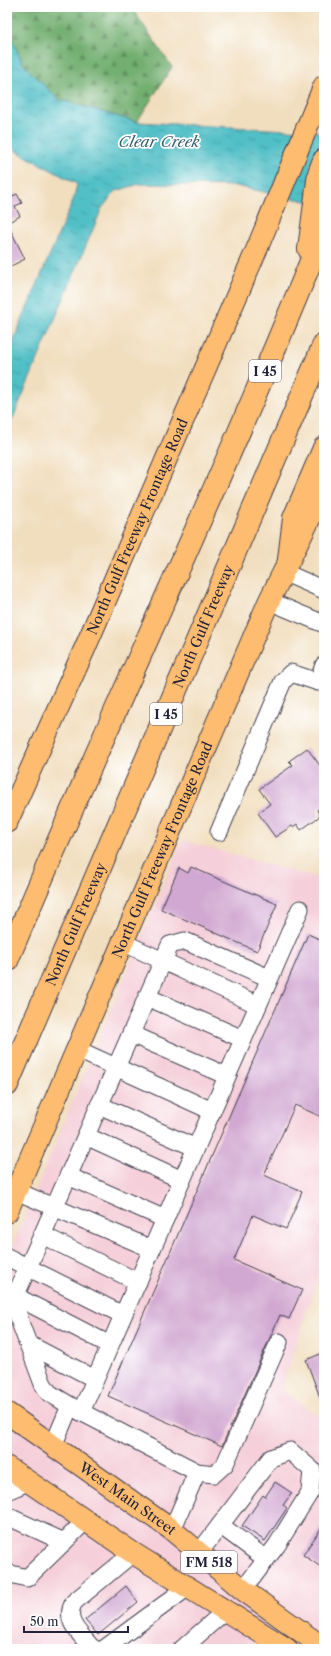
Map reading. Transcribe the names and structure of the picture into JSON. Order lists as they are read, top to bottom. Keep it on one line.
{"streets":{"highway":["I 45","North Gulf Freeway"],"main road":["North Gulf Freeway Frontage Road","West Main Street","FM 518"]},"crossings":[["West Main Street","FM 518"]],"water":["Clear Creek"],"scale_bar":"50 m"}
